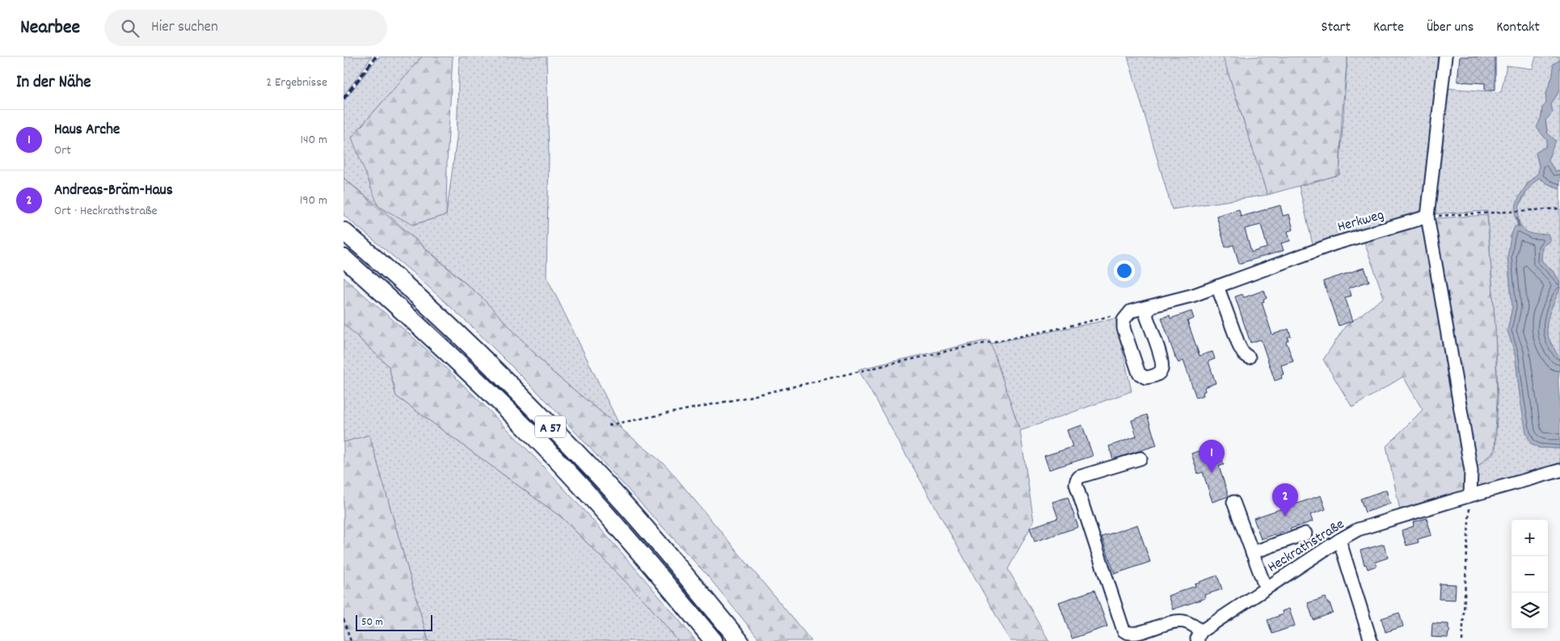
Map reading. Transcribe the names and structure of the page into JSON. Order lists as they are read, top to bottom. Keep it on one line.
{"streets":{"highway":["A 57"],"street":["Herkweg","Heckrathstraße"]},"scale_bar":"50 m","page":{"header":"Nearbee","search":"Hier suchen","nav":["Start","Karte","Über uns","Kontakt"],"heading":["In der Nähe","2 Ergebnisse"],"list":[{"mark":"1","name":"Haus Arche","note":"Ort","value":"140 m"},{"mark":"2","name":"Andreas-Bräm-Haus","note":"Ort · Heckrathstraße","value":"190 m"}],"pins":["1","2"],"map_buttons":["+","−"],"scale":"50 m"}}
